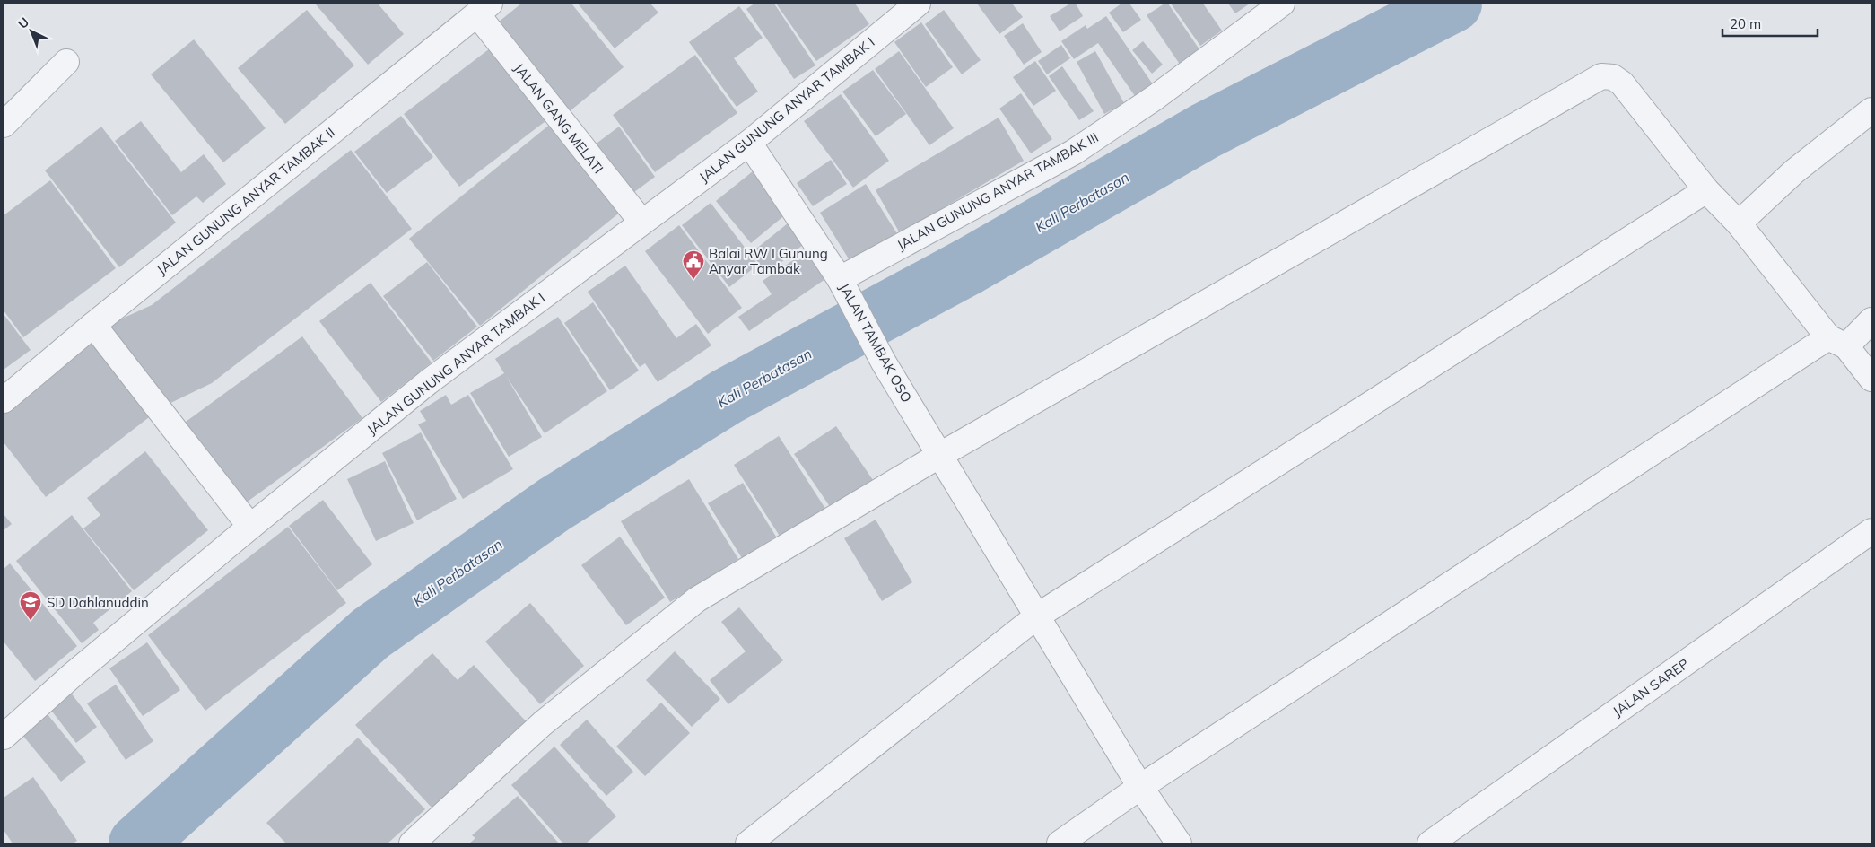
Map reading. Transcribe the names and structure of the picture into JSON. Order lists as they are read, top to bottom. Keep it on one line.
{"streets":{"street":["JALAN GUNUNG ANYAR TAMBAK I","JALAN GANG MELATI","JALAN GUNUNG ANYAR TAMBAK III","JALAN GUNUNG ANYAR TAMBAK II","JALAN TAMBAK OSO","JALAN SAREP"]},"crossings":[["JALAN GUNUNG ANYAR TAMBAK I","JALAN GANG MELATI"],["JALAN GUNUNG ANYAR TAMBAK I","JALAN TAMBAK OSO"],["JALAN GANG MELATI","JALAN GUNUNG ANYAR TAMBAK II"],["JALAN GUNUNG ANYAR TAMBAK III","JALAN TAMBAK OSO"]],"water":["Kali Perbatasan"],"places":{"public building":["Balai RW I Gunung Anyar Tambak"],"school or university":["SD Dahlanuddin"]},"scale_bar":"20 m","north":"top left"}
